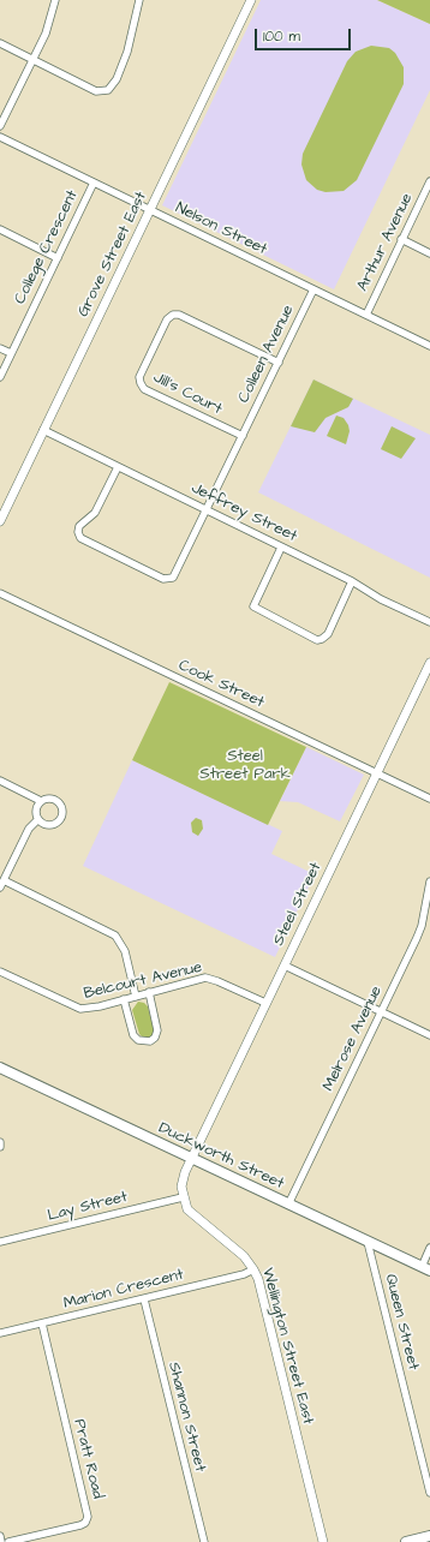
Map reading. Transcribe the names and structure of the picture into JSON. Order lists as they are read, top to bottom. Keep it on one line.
{"streets":{"main road":["Duckworth Street"],"street":["Nelson Street","Arthur Avenue","College Crescent","Grove Street East","Colleen Avenue","Jill's Court","Jeffrey Street","Cook Street","Steel Street","Belcourt Avenue","Melrose Avenue","Lay Street","Marion Crescent","Queen Street","Wellington Street East","Shannon Street","Pratt Road"]},"crossings":[["Nelson Street","Arthur Avenue"],["Nelson Street","College Crescent"],["Nelson Street","Grove Street East"],["Nelson Street","Colleen Avenue"],["Grove Street East","Jeffrey Street"],["Colleen Avenue","Jill's Court"],["Colleen Avenue","Jeffrey Street"],["Cook Street","Steel Street"],["Steel Street","Belcourt Avenue"],["Steel Street","Duckworth Street"],["Melrose Avenue","Duckworth Street"],["Duckworth Street","Queen Street"],["Lay Street","Wellington Street East"],["Marion Crescent","Wellington Street East"],["Marion Crescent","Shannon Street"],["Marion Crescent","Pratt Road"]],"parks":["Steel Street Park"],"scale_bar":"100 m"}
